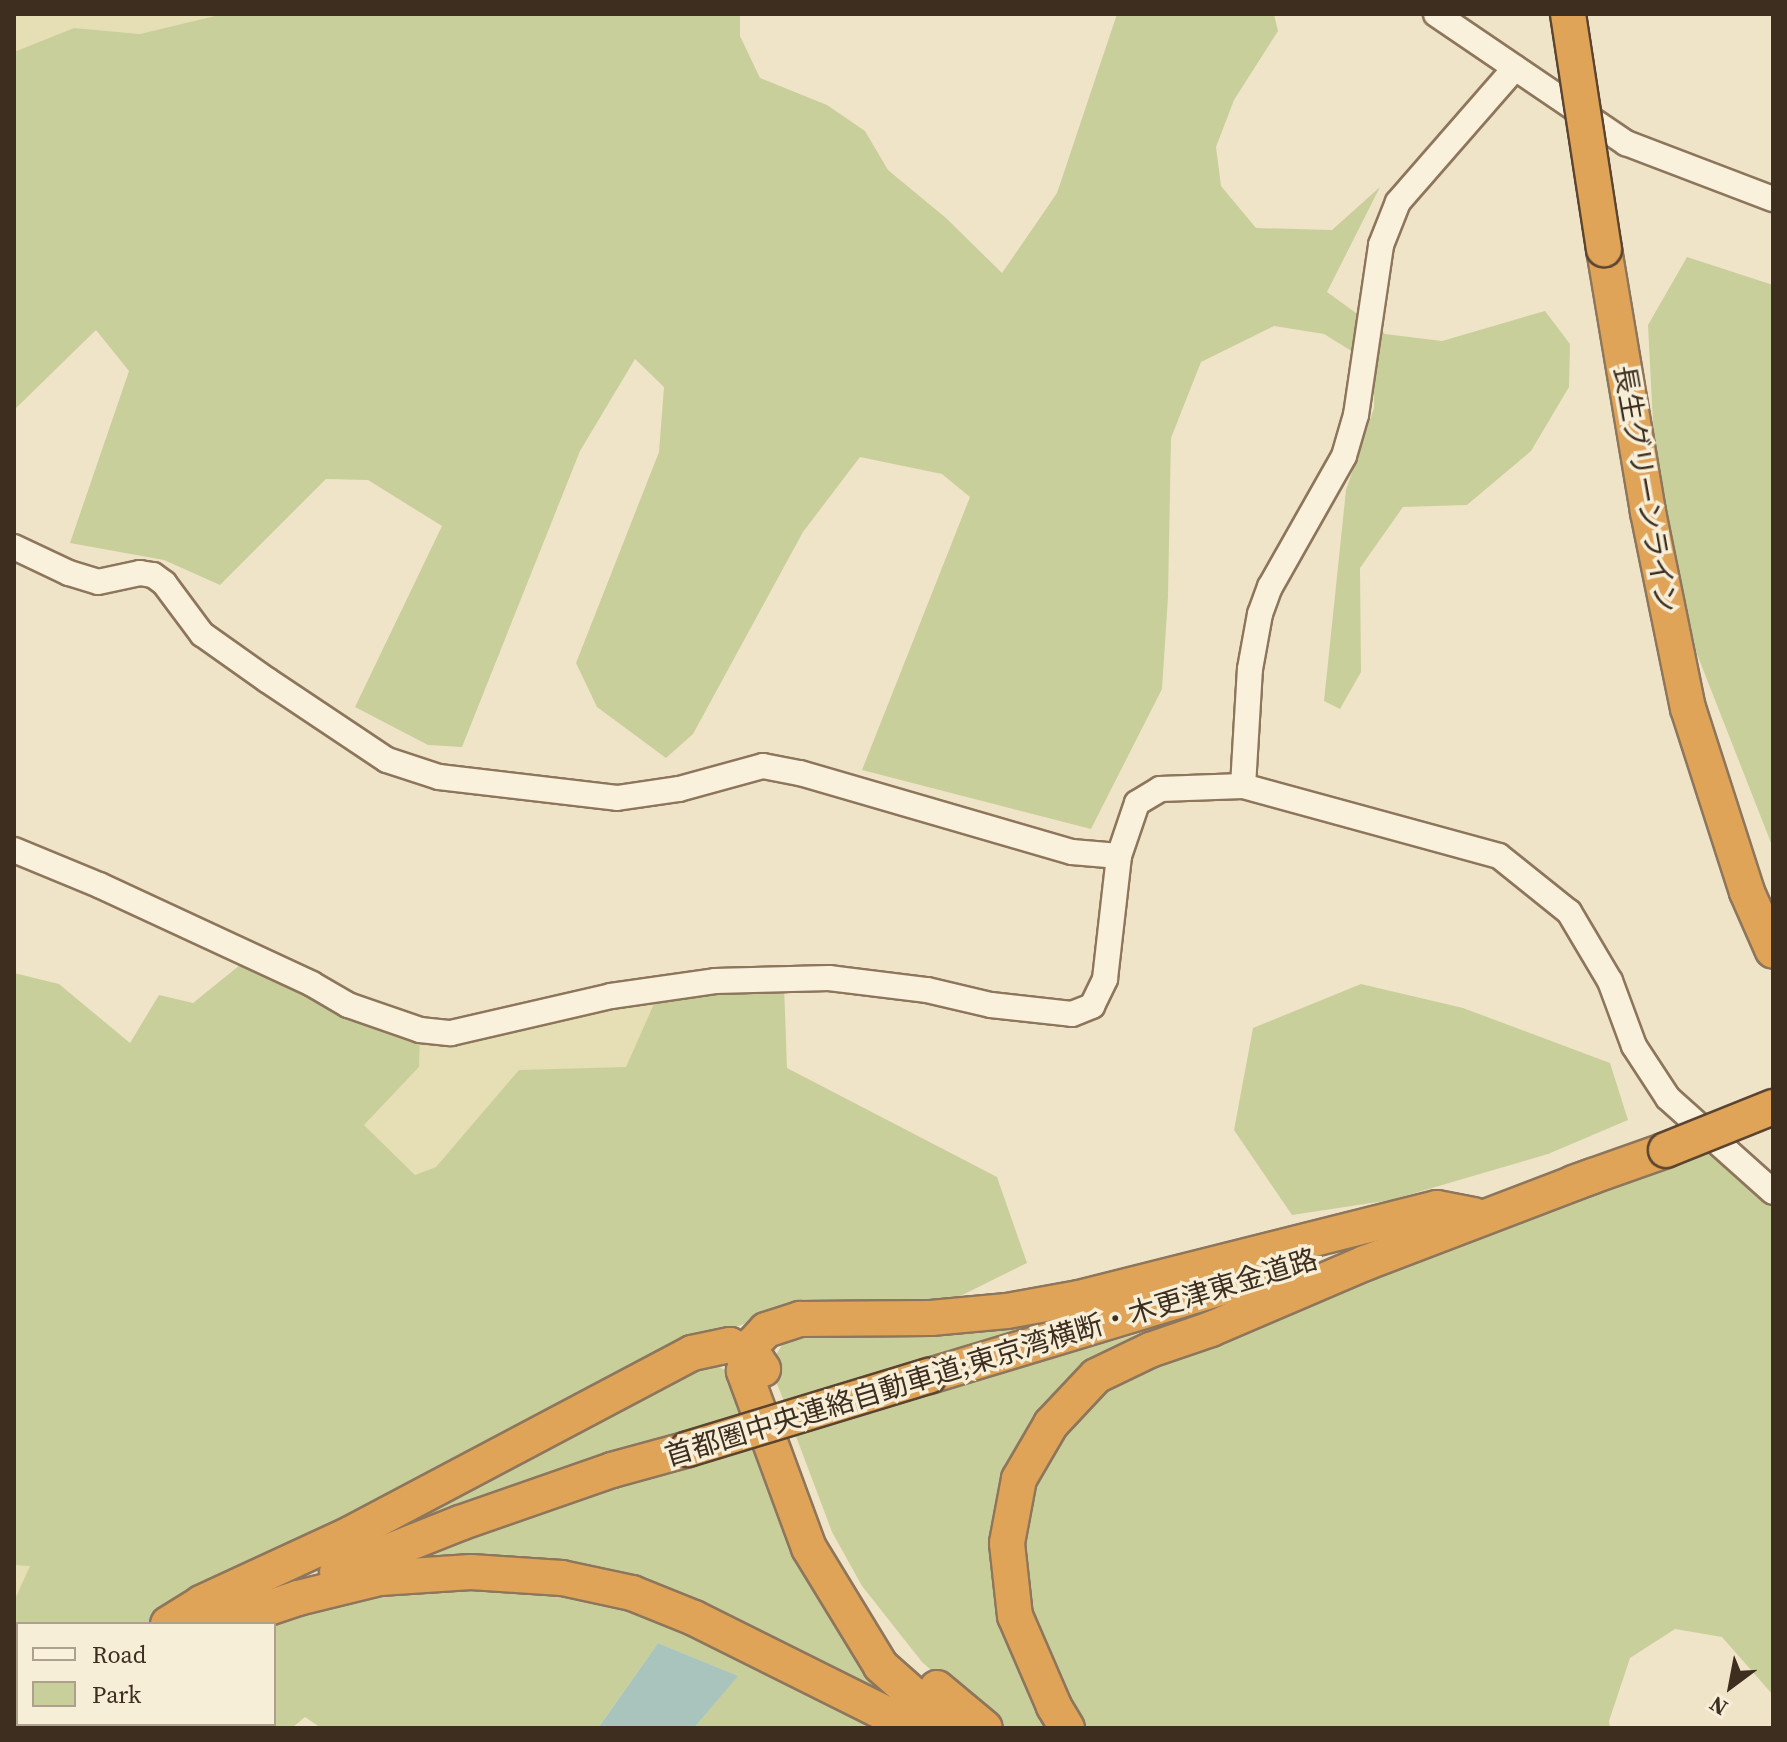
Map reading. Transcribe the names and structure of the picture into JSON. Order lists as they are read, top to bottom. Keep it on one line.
{"streets":{"highway":["長生グリーンライン","首都圏中央連絡自動車道;東京湾横断・木更津東金道路"]},"legend":["Road","Park"],"north":"bottom left"}
